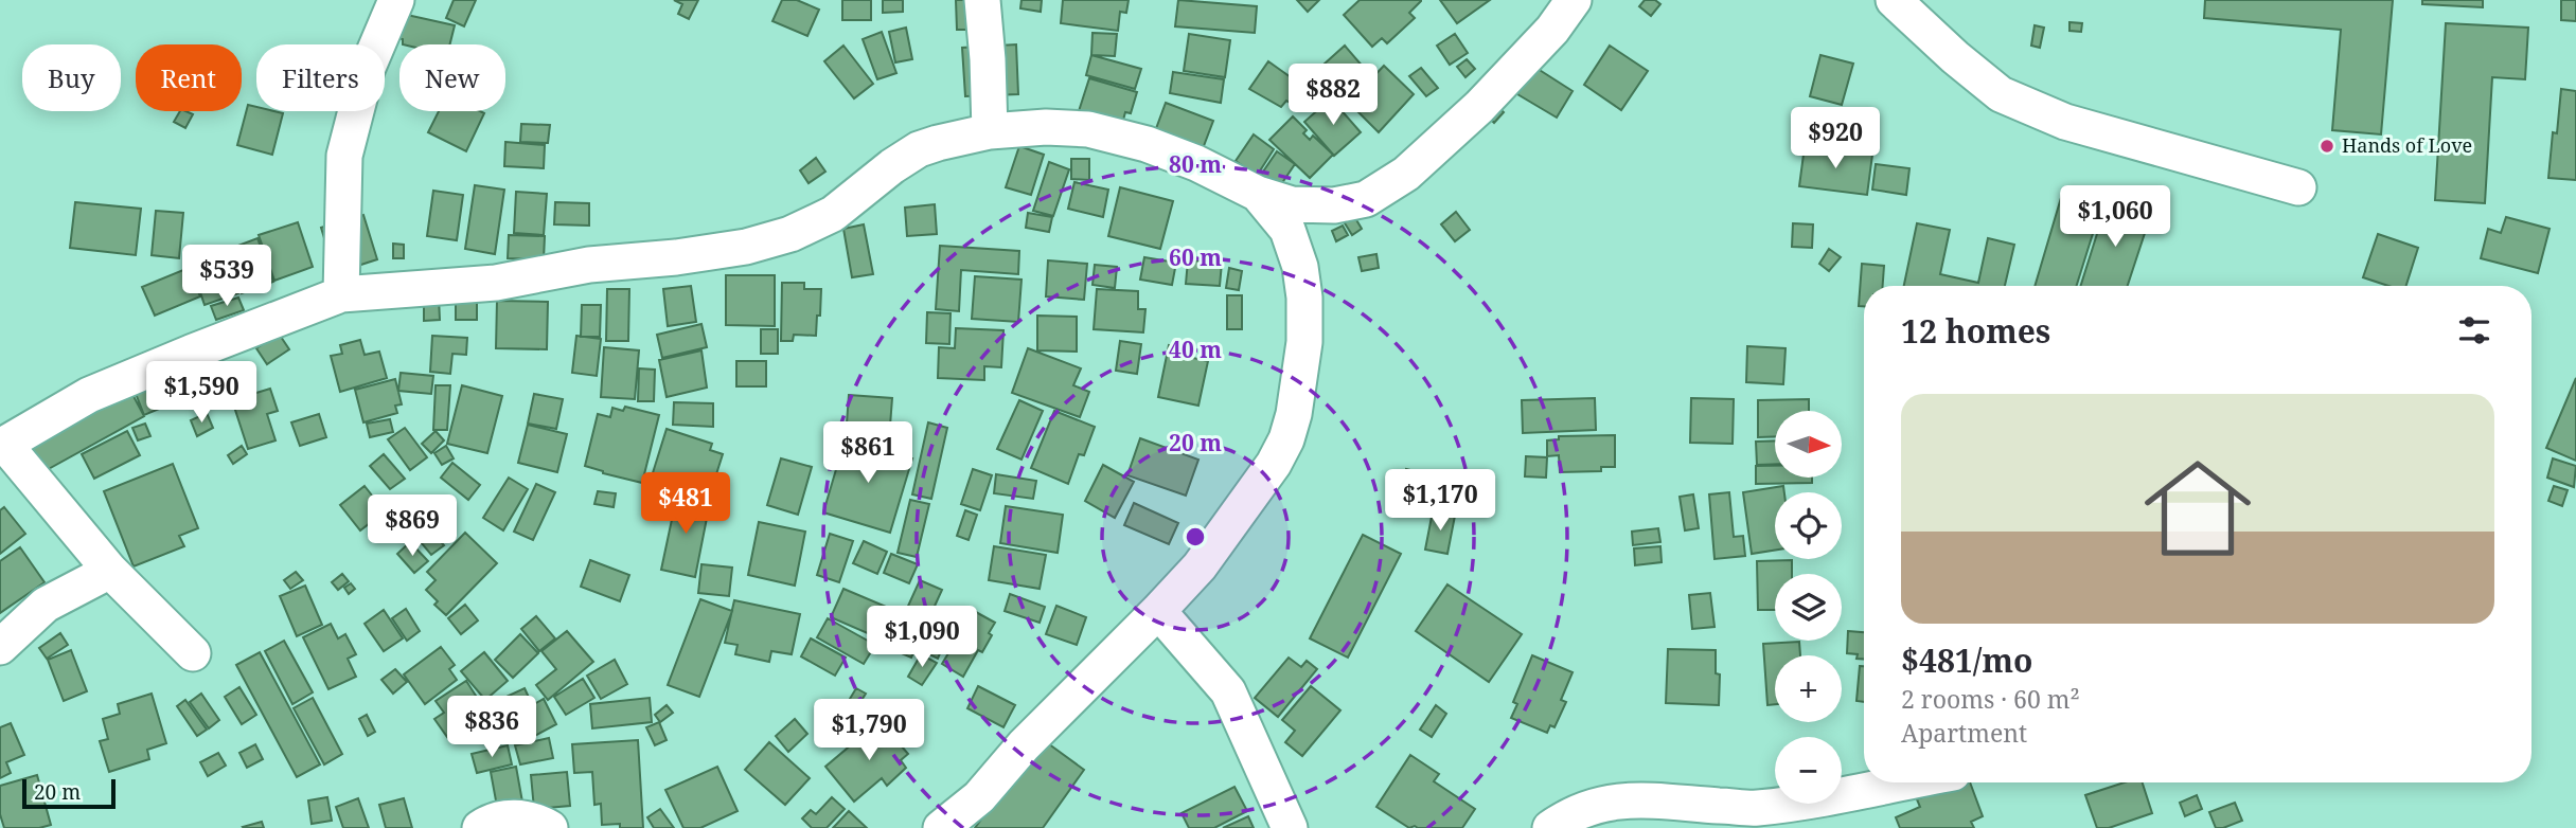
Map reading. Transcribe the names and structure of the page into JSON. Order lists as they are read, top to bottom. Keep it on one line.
{"places":["Hands of Love"],"scale_bar":"20 m","north":"right","page":{"chip":["Buy","Rent","Filters","New"],"price":["$882","$920","$1,060","$539","$1,590","$861","$1,170","$481","$869","$1,090","$836","$1,790"],"heading":"12 homes","list":[{"name":"$481/mo","note":"2 rooms · 60 m² · Apartment"}],"map_buttons":["+","−"],"scale":"20 m"},"rings":["80 m","60 m","40 m","20 m"]}
